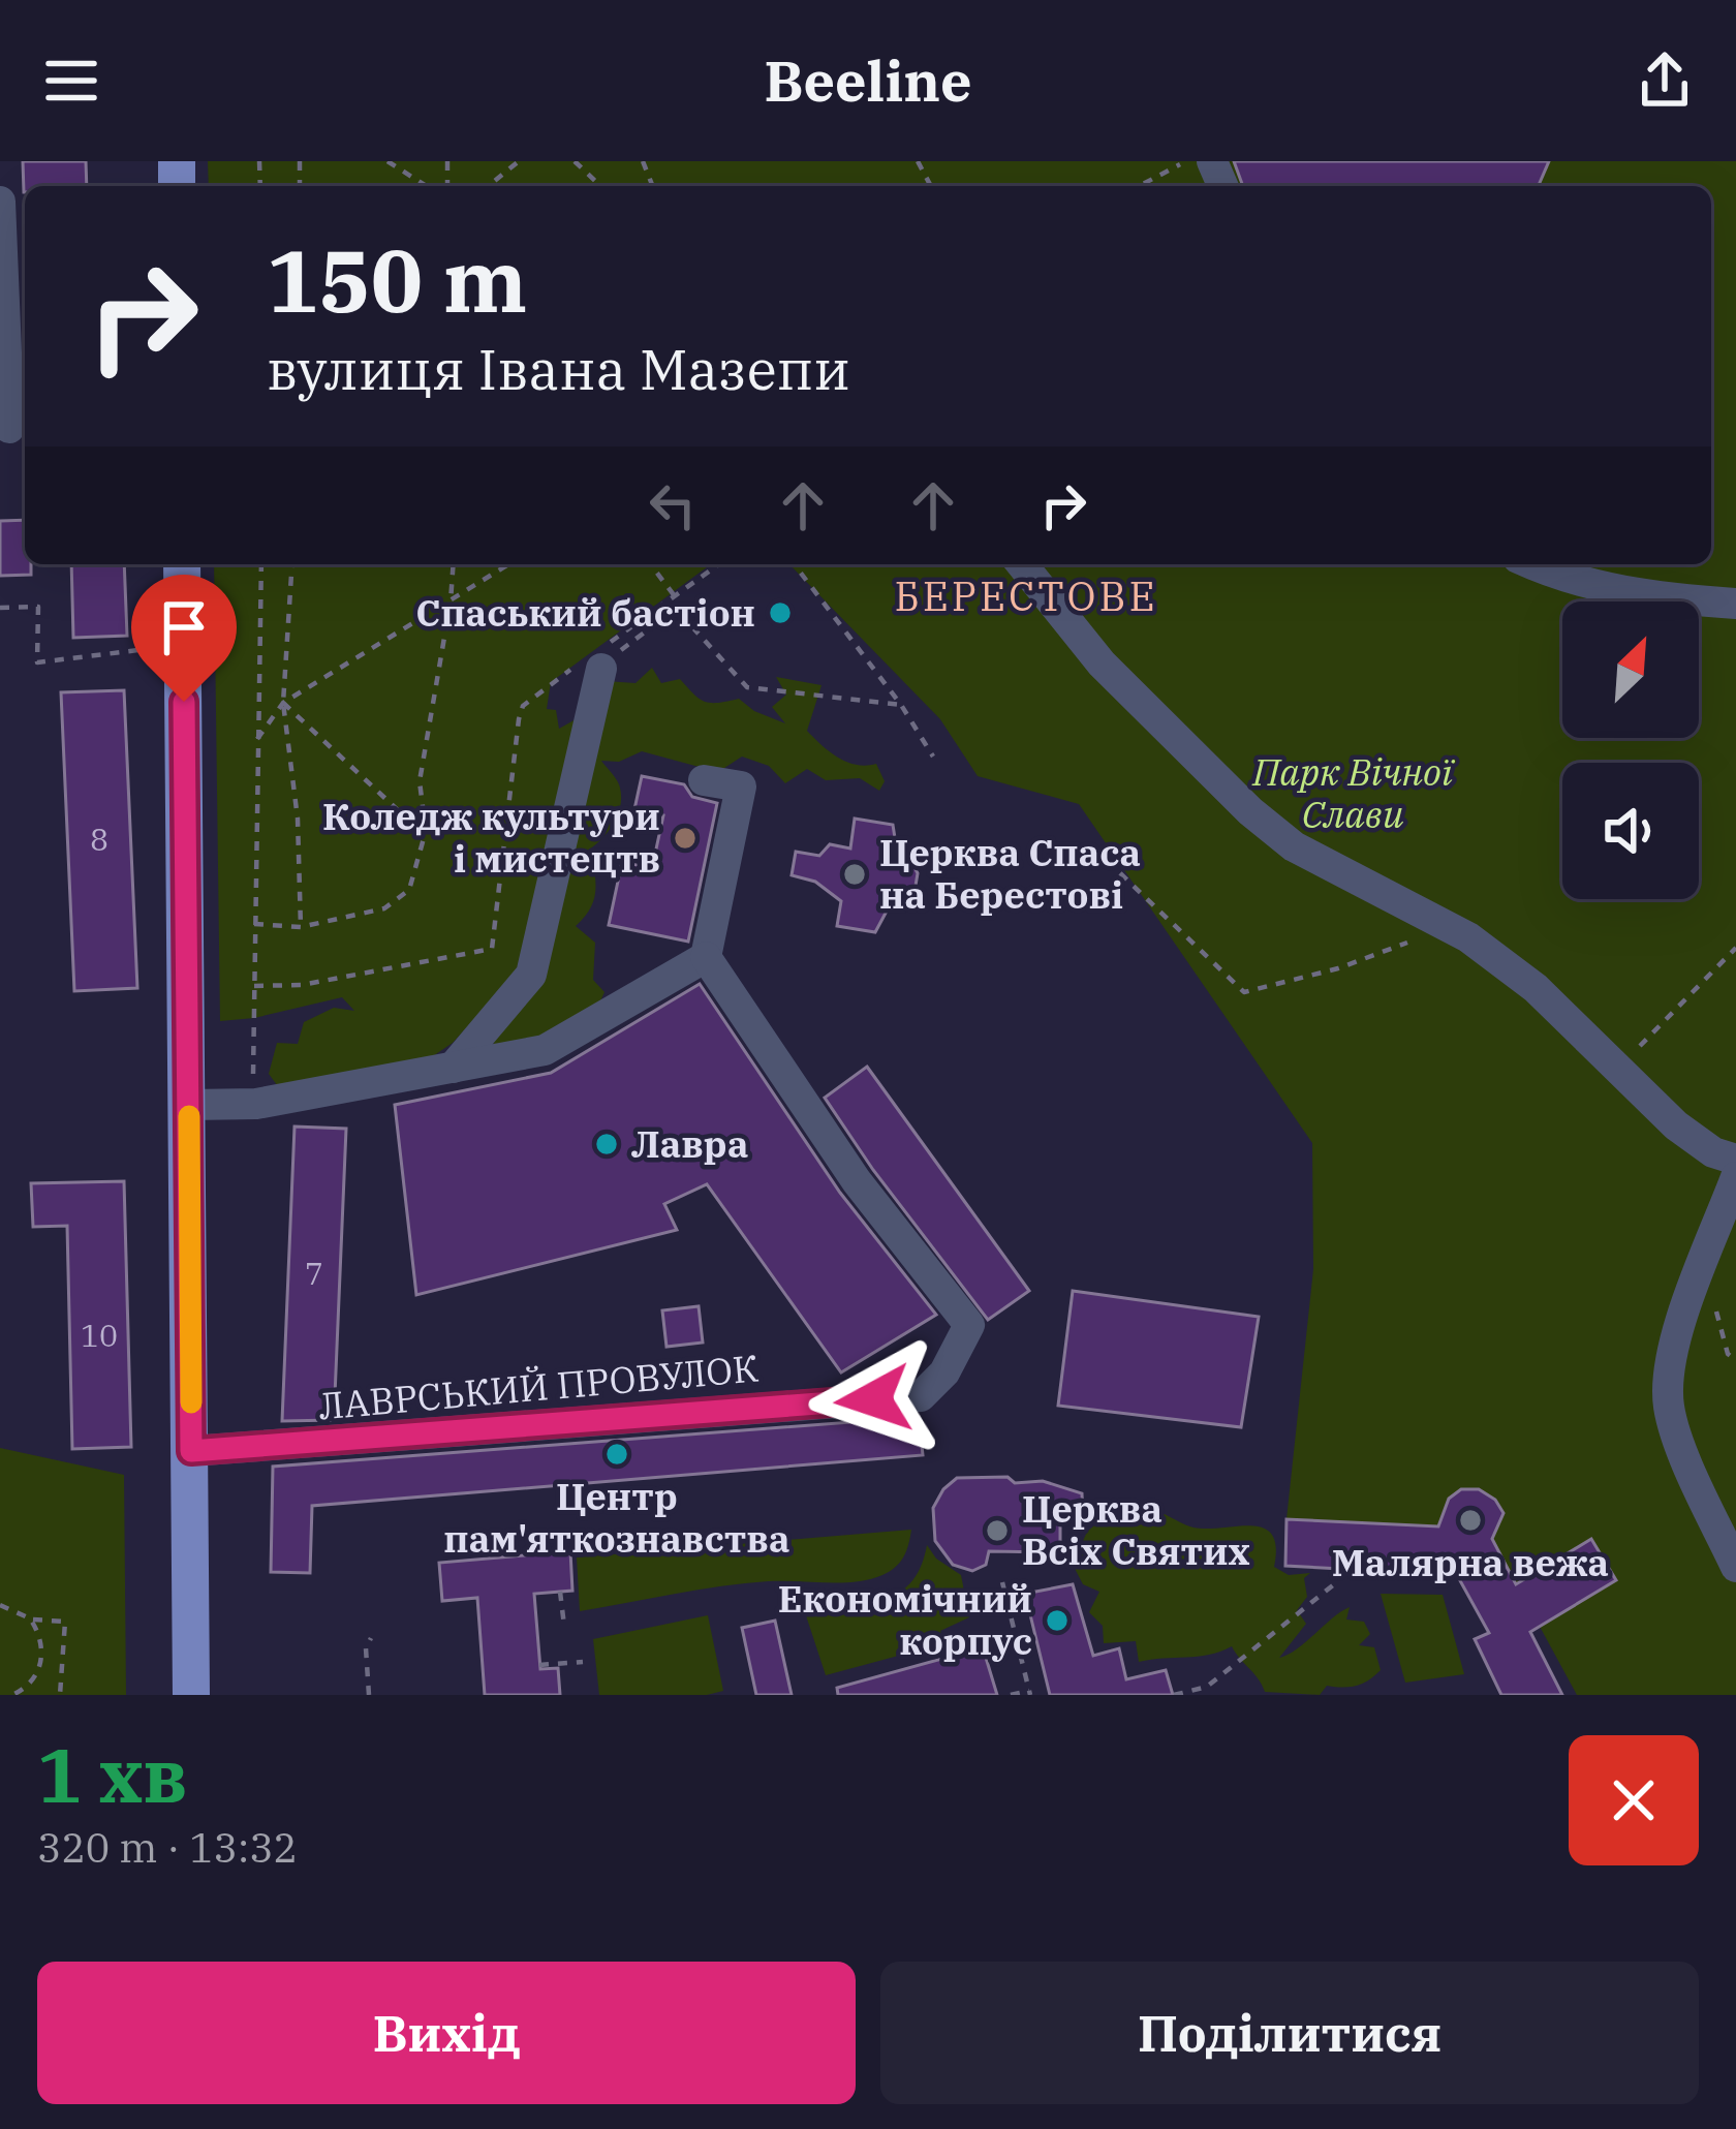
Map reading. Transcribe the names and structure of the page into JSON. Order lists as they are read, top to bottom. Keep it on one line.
{"streets":{"lane":["ЛАВРСЬКИЙ ПРОВУЛОК"]},"districts":["БЕРЕСТОВЕ"],"parks":["Парк Вічної Слави"],"places":["Спаський бастіон","Коледж культури і мистецтв","Церква Спаса на Берестові","Лавра","Центр пам'яткознавства","Малярна вежа","Церква Всіх Святих","Економічний корпус"],"house_numbers":["8","7","10"],"north":"top right","page":{"header":"Beeline","turn":["150 m","вулиця Івана Мазепи"],"heading":["1 хв","320 m · 13:32"],"buttons":["Вихід","Поділитися"]}}
